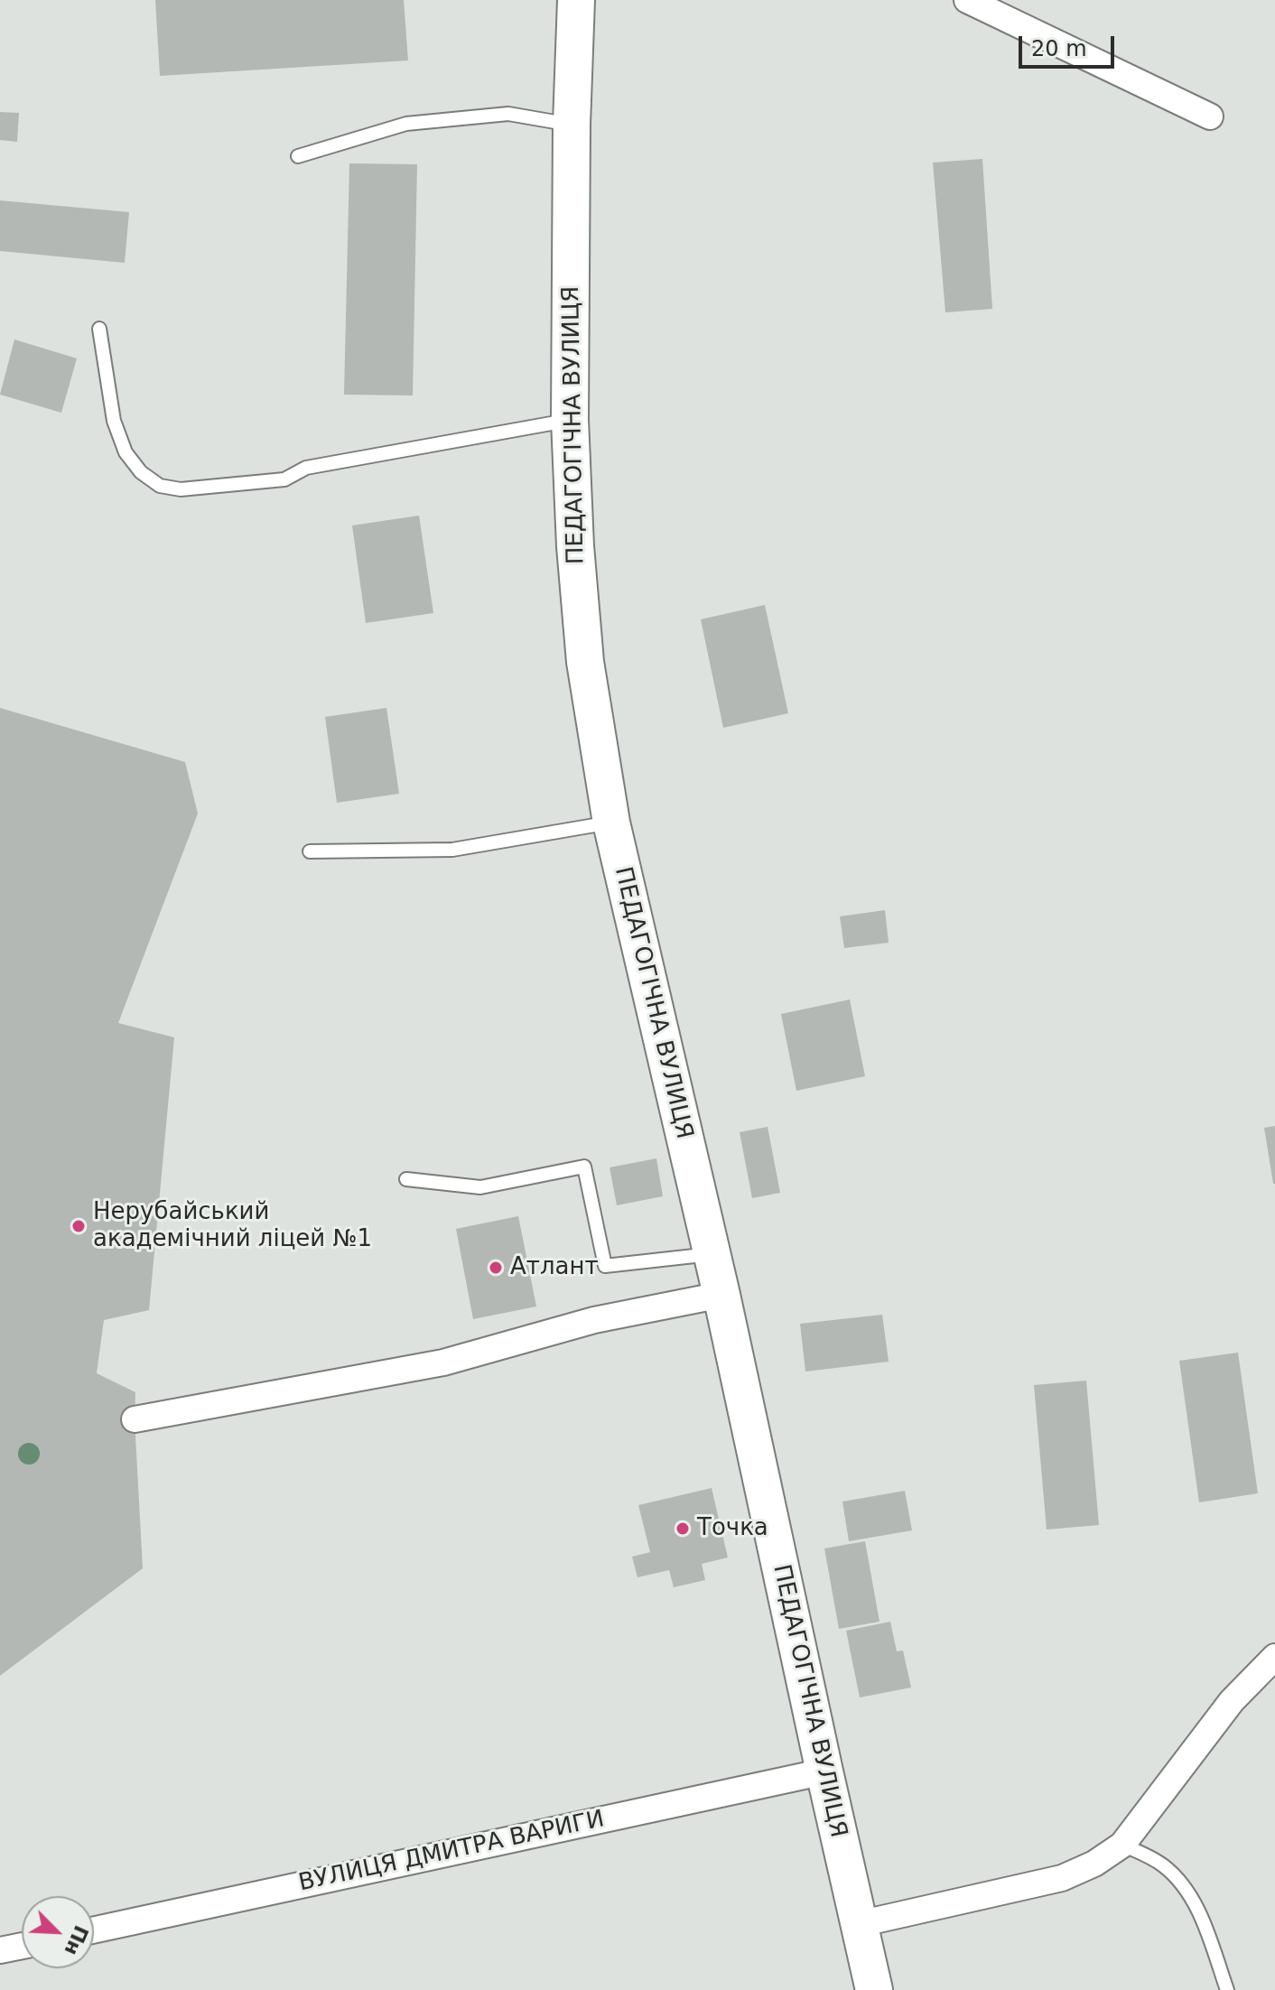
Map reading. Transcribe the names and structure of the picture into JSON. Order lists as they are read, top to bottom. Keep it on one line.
{"streets":{"street":["ПЕДАГОГІЧНА ВУЛИЦЯ","ВУЛИЦЯ ДМИТРА ВАРИГИ"]},"crossings":[["ПЕДАГОГІЧНА ВУЛИЦЯ","ВУЛИЦЯ ДМИТРА ВАРИГИ"]],"places":["Нерубайський академічний ліцей №1","Атлант","Точка"],"scale_bar":"20 m","north":"bottom right"}
